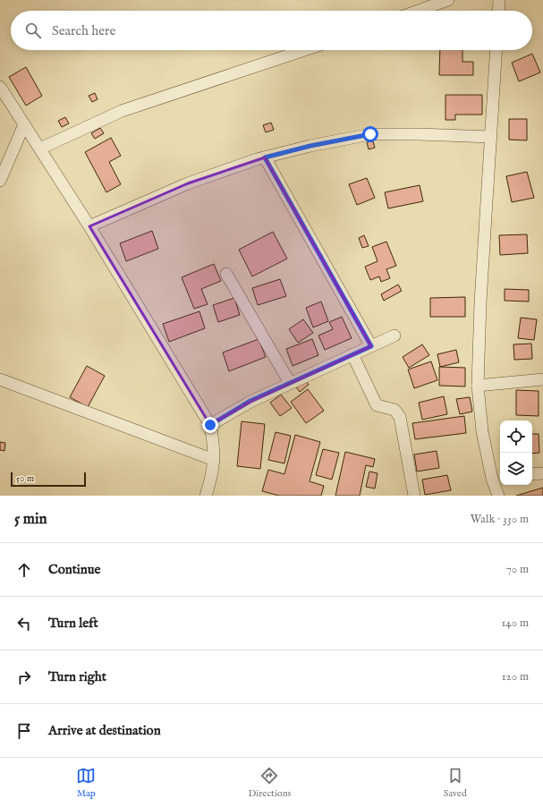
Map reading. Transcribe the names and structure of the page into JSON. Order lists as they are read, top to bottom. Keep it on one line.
{"scale_bar":"50 m","page":{"search":"Search here","scale":"50 m","heading":["5 min","Walk · 330 m"],"list":[["Continue","70 m"],["Turn left","140 m"],["Turn right","120 m"],"Arrive at destination"],"nav":["Map","Directions","Saved"]}}
